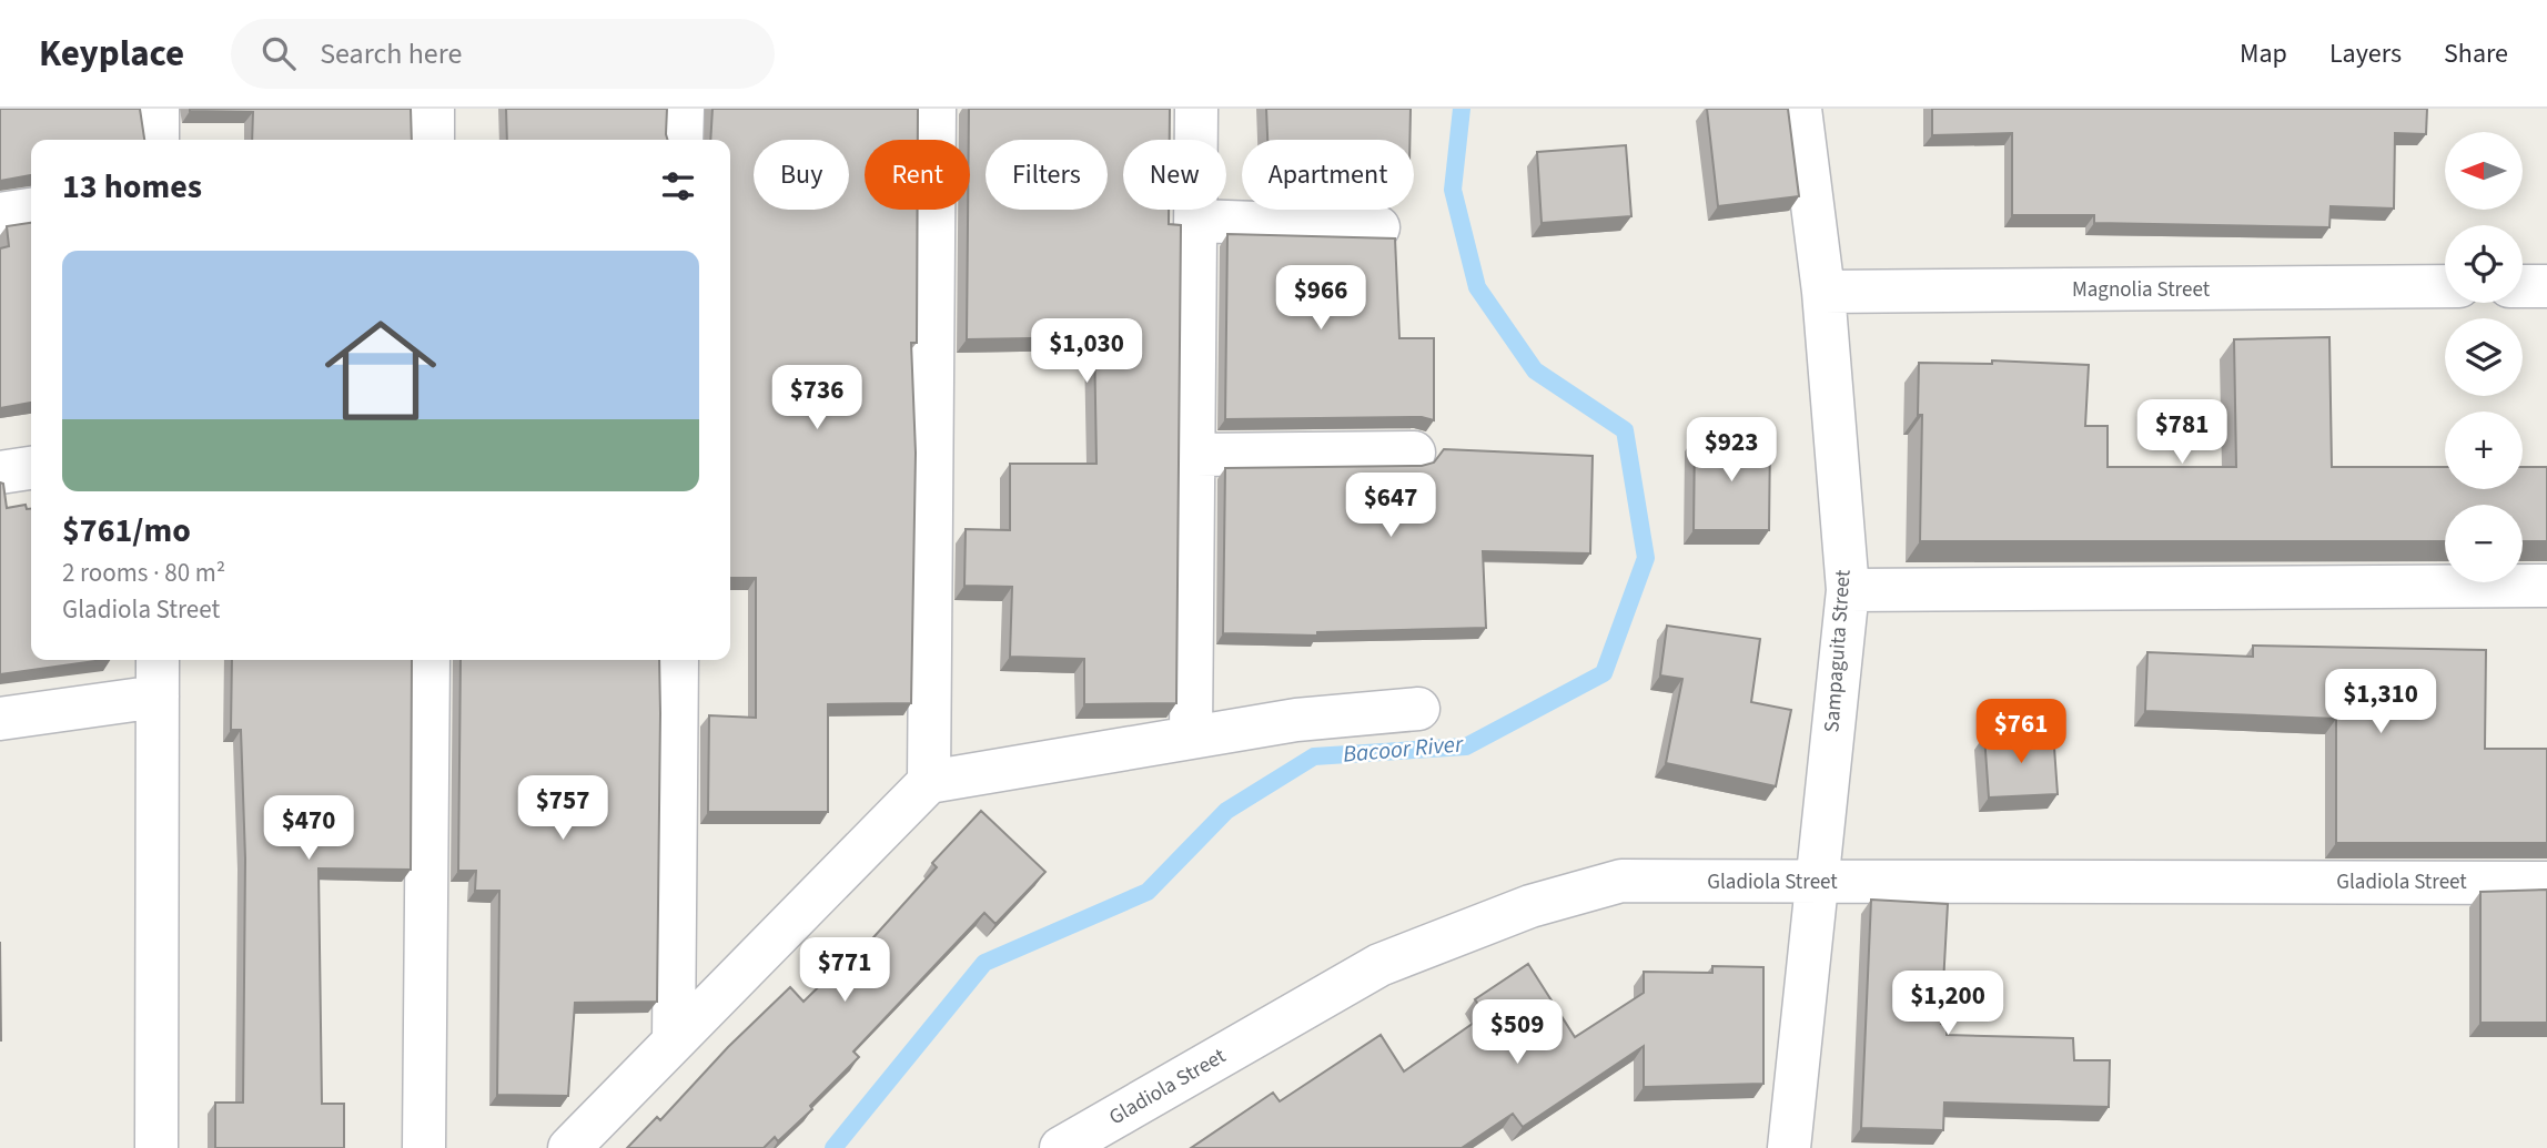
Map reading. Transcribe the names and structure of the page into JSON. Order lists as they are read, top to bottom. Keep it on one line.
{"streets":{"street":["Magnolia Street","Sampaguita Street","Gladiola Street"]},"crossings":[["Magnolia Street","Sampaguita Street"],["Sampaguita Street","Gladiola Street"]],"water":["Bacoor River"],"north":"left","page":{"header":"Keyplace","search":"Search here","nav":["Map","Layers","Share"],"map_buttons":["+","−"],"chip":["Buy","Rent","Filters","New","Apartment"],"heading":"13 homes","list":[{"name":"$761/mo","note":"2 rooms · 80 m² · Gladiola Street"}],"price":["$966","$1,030","$736","$781","$923","$647","$1,310","$761","$757","$470","$771","$1,200","$509"]}}
